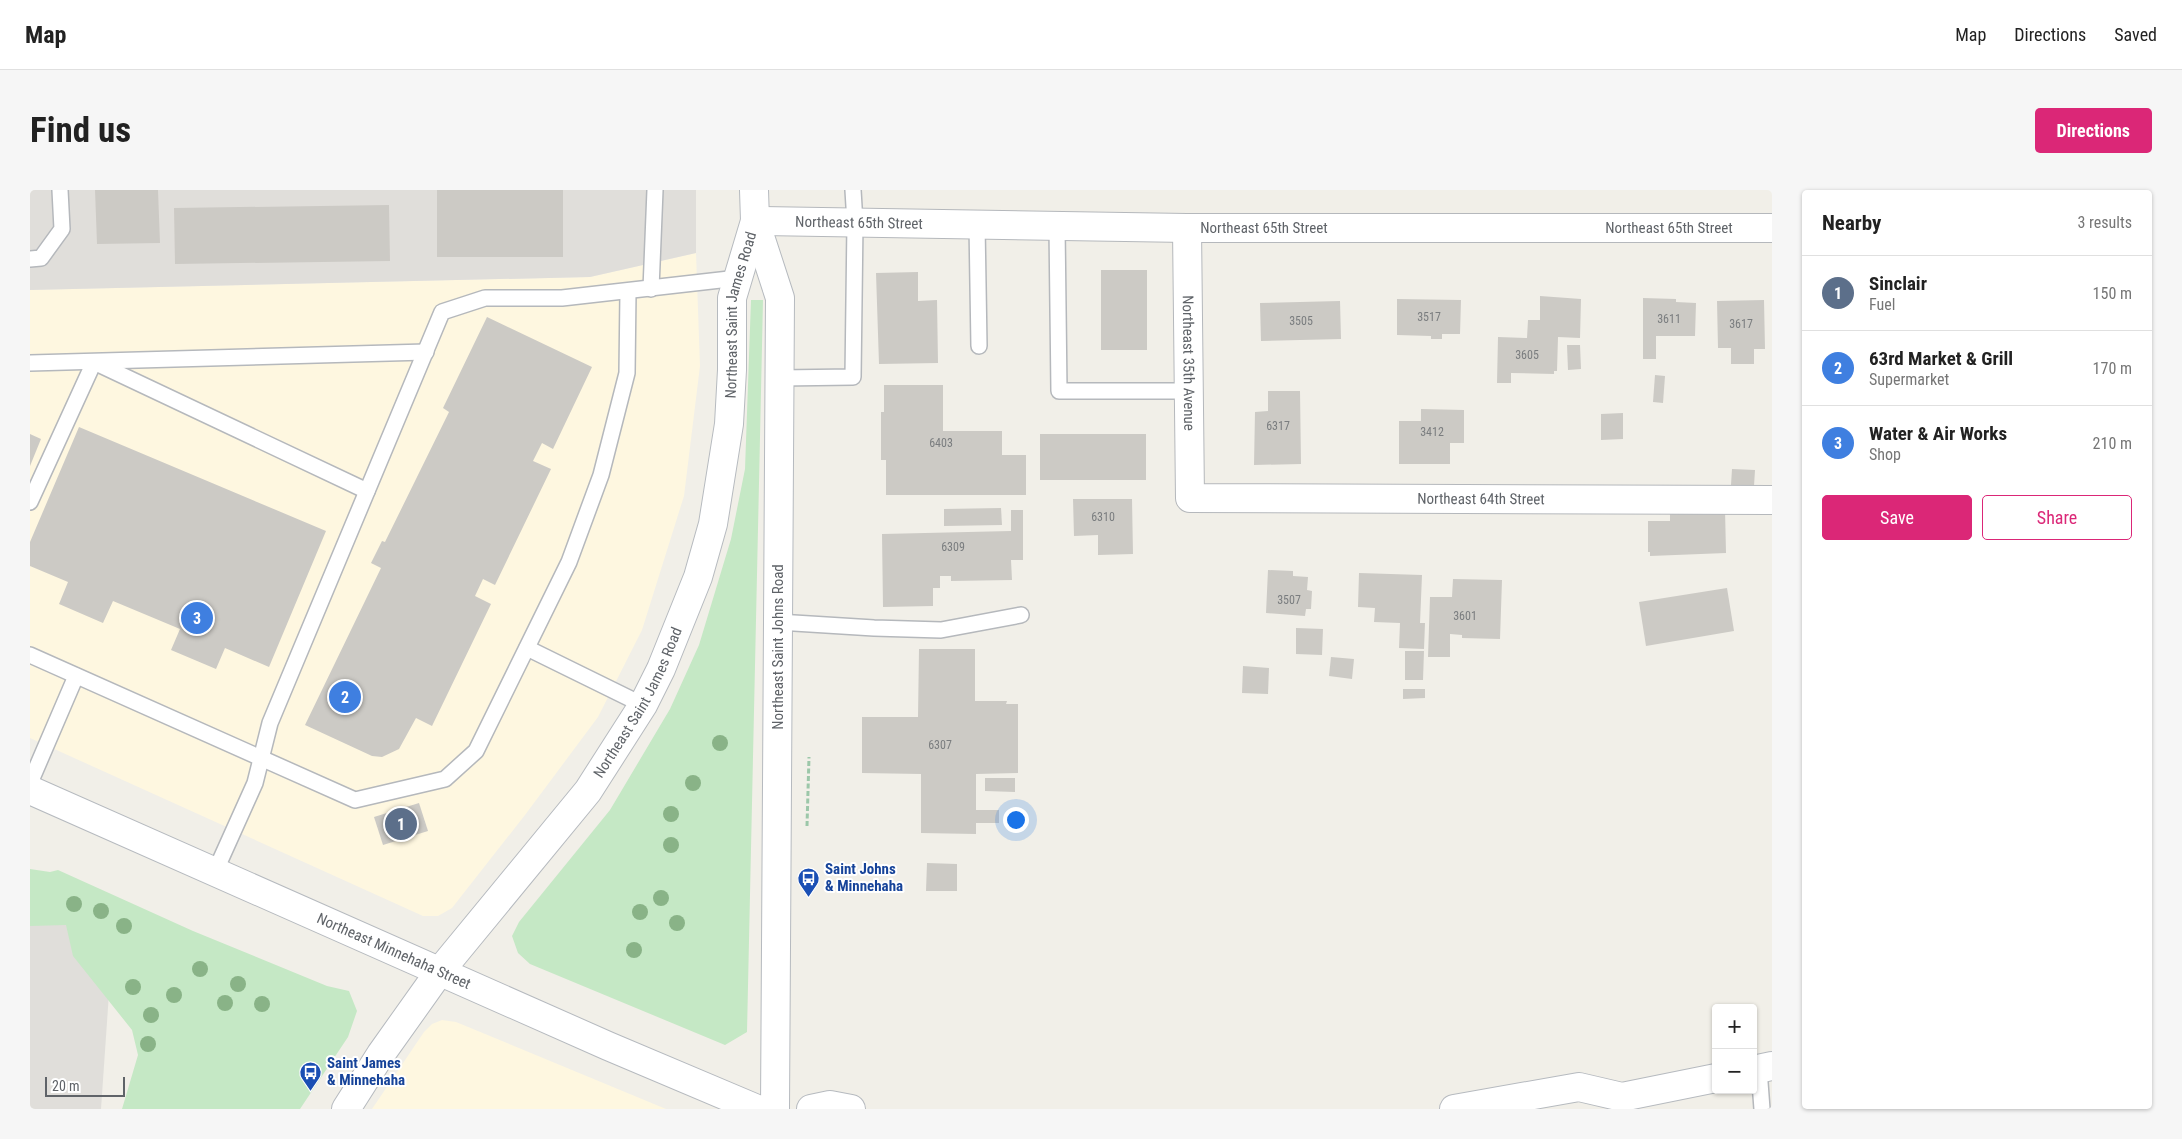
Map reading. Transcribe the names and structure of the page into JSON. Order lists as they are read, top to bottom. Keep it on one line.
{"streets":{"main road":["Northeast 65th Street","Northeast Saint James Road","Northeast 35th Avenue","Northeast 64th Street","Northeast Saint Johns Road","Northeast Minnehaha Street"]},"crossings":[["Northeast 65th Street","Northeast Saint James Road"],["Northeast 65th Street","Northeast 35th Avenue"],["Northeast 65th Street","Northeast Saint Johns Road"],["Northeast Saint James Road","Northeast Saint Johns Road"],["Northeast Saint James Road","Northeast Minnehaha Street"],["Northeast 35th Avenue","Northeast 64th Street"]],"places":{"bus stop":["Saint Johns & Minnehaha","Saint James & Minnehaha"]},"house_numbers":["3517","3611","3505","3617","3605","6317","3412","6403","6310","6309","3507","3601","6307"],"scale_bar":"20 m","page":{"header":"Map","nav":["Map","Directions","Saved"],"buttons":["Directions",["Save","Share"]],"title":"Find us","heading":["Nearby","3 results"],"list":[{"mark":"1","name":"Sinclair","note":"Fuel","value":"150 m"},{"mark":"2","name":"63rd Market & Grill","note":"Supermarket","value":"170 m"},{"mark":"3","name":"Water & Air Works","note":"Shop","value":"210 m"}],"pins":["3","2","1"],"map_buttons":["+","−"],"scale":"20 m"}}
